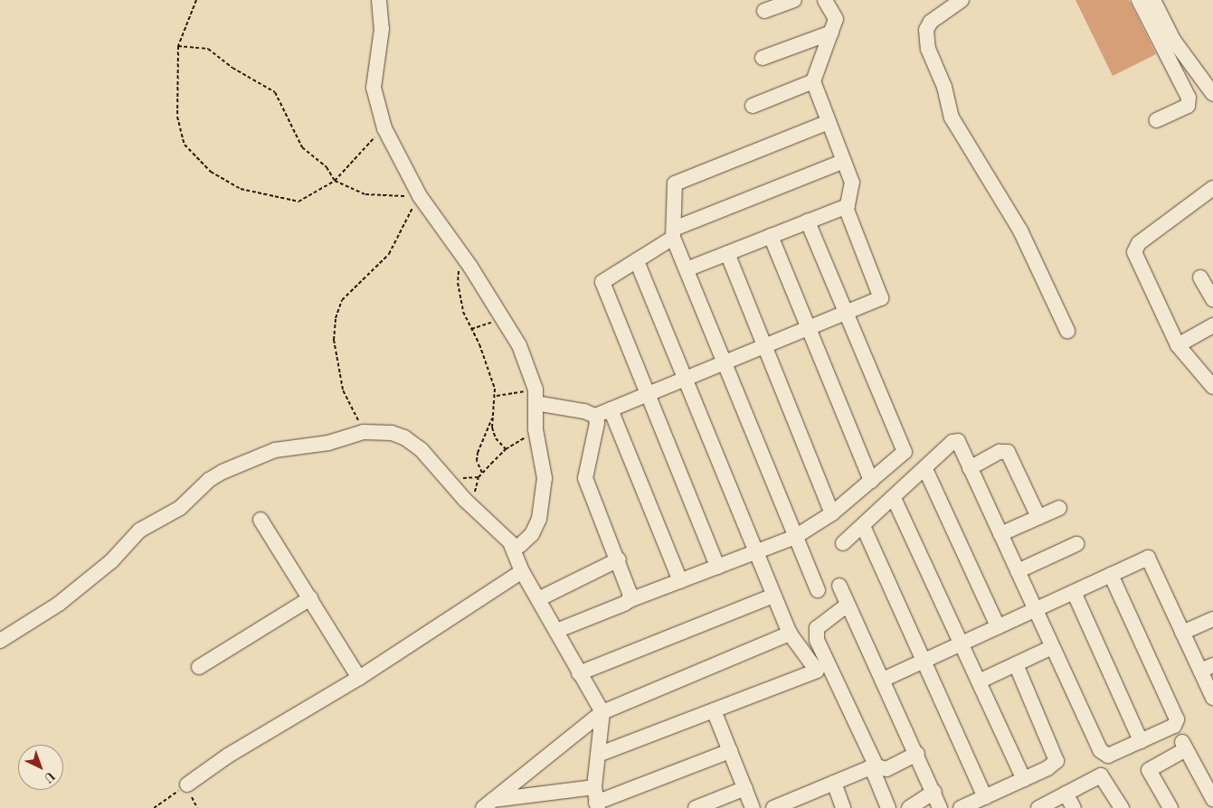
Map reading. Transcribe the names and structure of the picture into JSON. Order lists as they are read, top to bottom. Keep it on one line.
{"north":"bottom right"}
